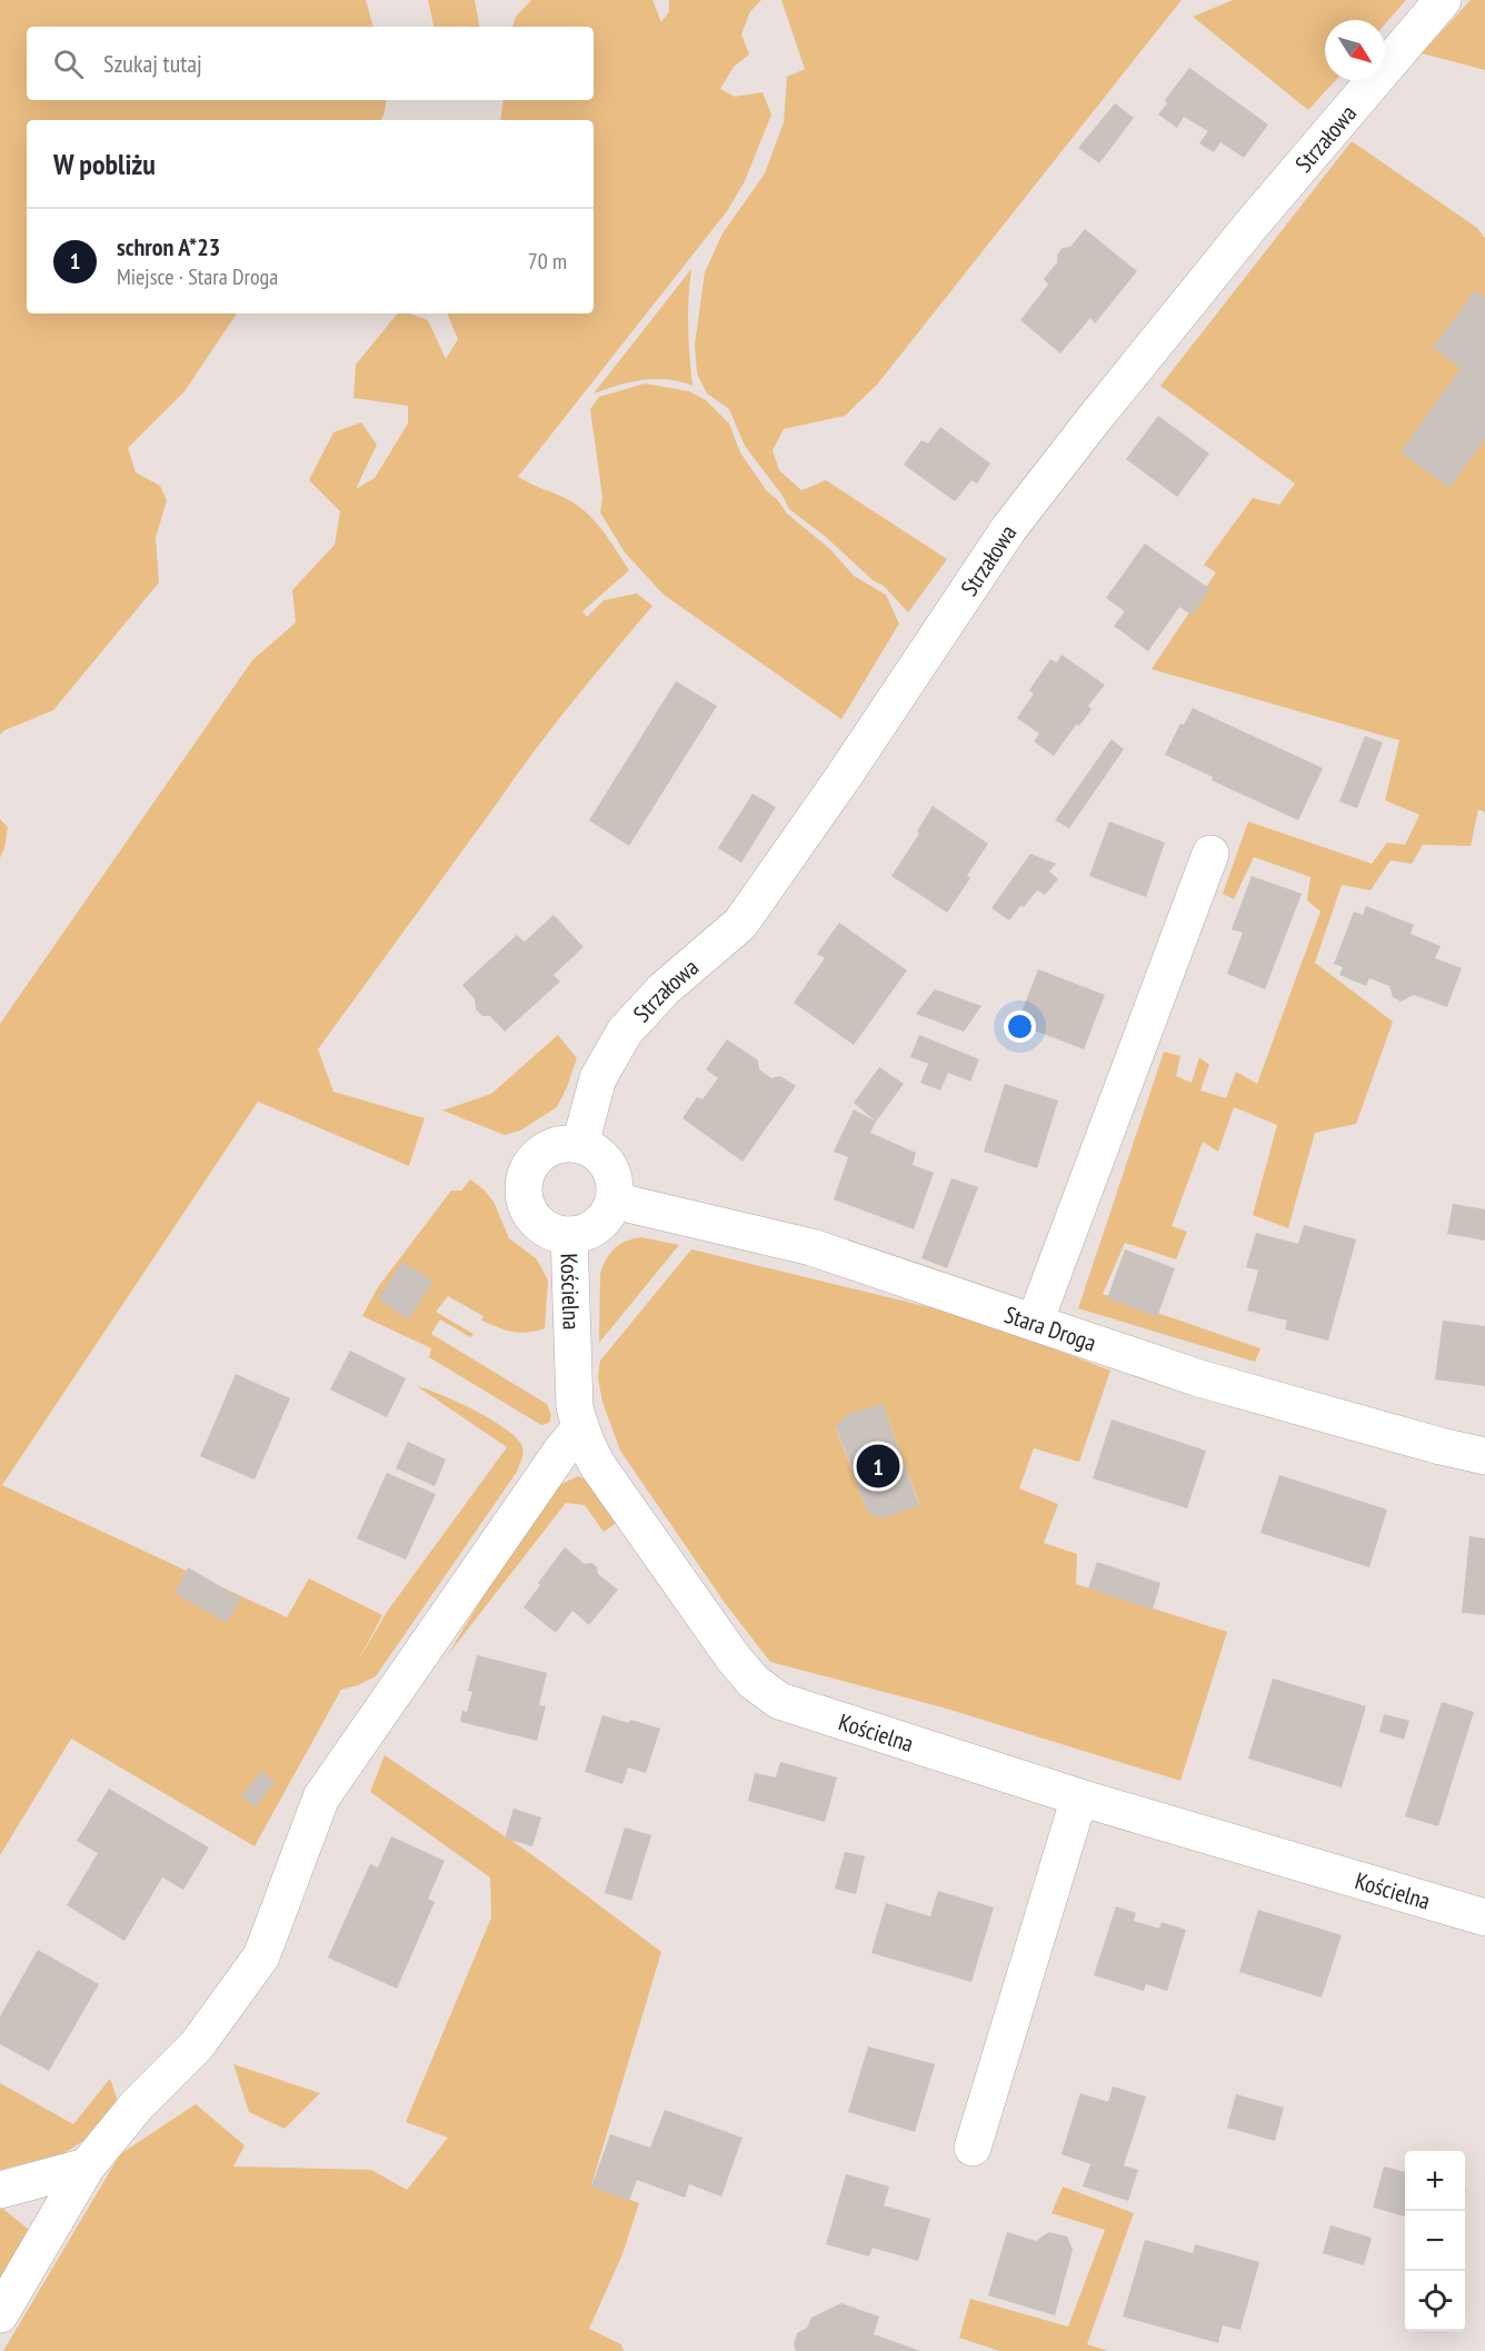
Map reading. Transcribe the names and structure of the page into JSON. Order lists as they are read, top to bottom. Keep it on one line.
{"streets":{"street":["Strzałowa","Kościelna","Stara Droga"]},"crossings":[["Strzałowa","Kościelna"],["Strzałowa","Stara Droga"],["Kościelna","Stara Droga"]],"north":"bottom right","page":{"search":"Szukaj tutaj","heading":"W pobliżu","list":[{"mark":"1","name":"schron A*23","note":"Miejsce · Stara Droga","value":"70 m"}],"pins":"1","map_buttons":["+","−"]}}
